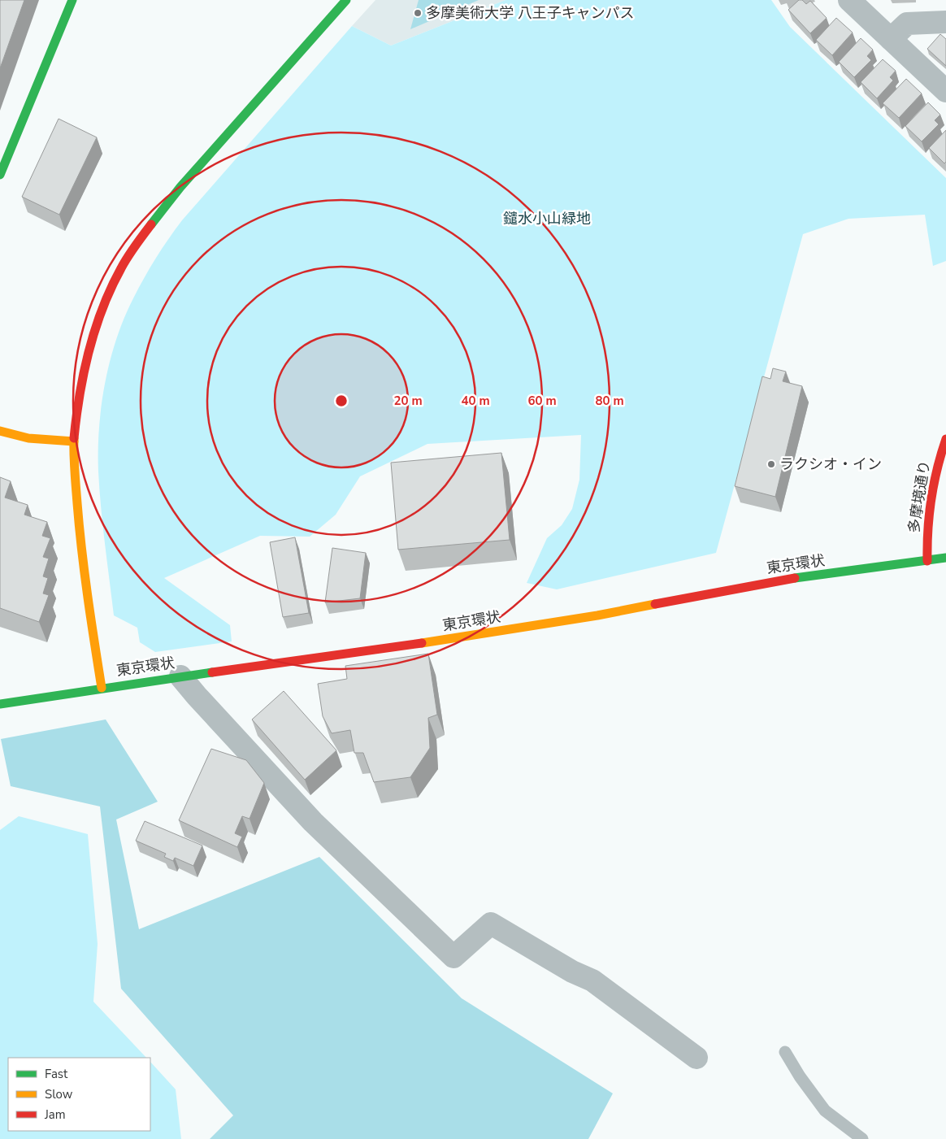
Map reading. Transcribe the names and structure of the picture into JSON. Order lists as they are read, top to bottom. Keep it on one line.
{"streets":{"main road":["多摩境通り","東京環状"]},"crossings":[["多摩境通り","東京環状"]],"parks":["鑓水小山緑地"],"places":["多摩美術大学 八王子キャンパス","ラクシオ・イン"],"legend":["Fast","Slow","Jam"],"rings":["20 m","40 m","60 m","80 m"]}
